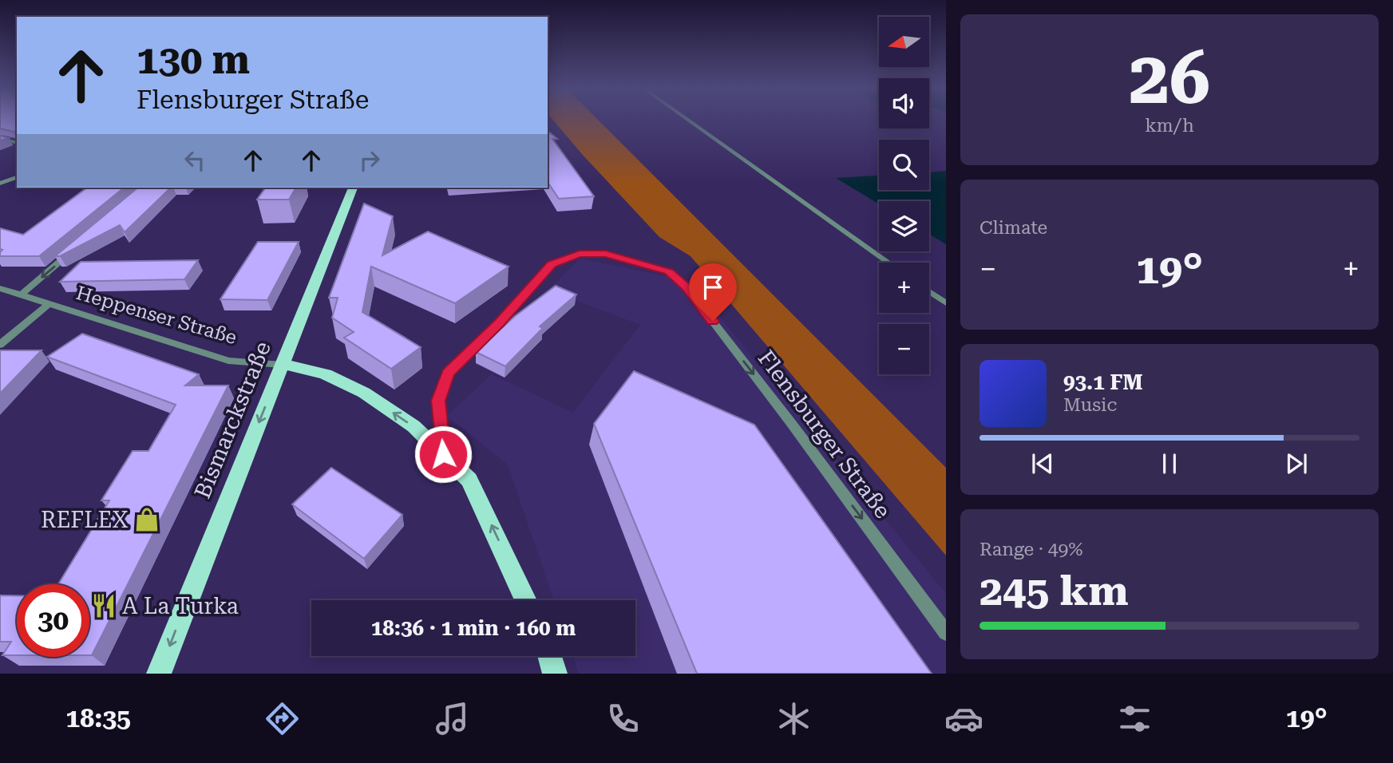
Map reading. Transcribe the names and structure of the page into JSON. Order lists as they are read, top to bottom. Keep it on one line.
{"streets":{"main road":["Heppenser Straße","Bismarckstraße"],"street":["Flensburger Straße"]},"crossings":[["Heppenser Straße","Bismarckstraße"],["Heppenser Straße","Flensburger Straße"]],"one_way":["Heppenser Straße","Bismarckstraße"],"places":{"shop":["REFLEX"],"restaurant":["A La Turka"]},"north":"left","page":{"tile":[["26","km/h"],"Climate",["Range · 49%","245 km"]],"map_buttons":["+","−"],"turn":["130 m","Flensburger Straße"],"heat":["−","19°","+"],"song":["93.1 FM","Music"],"limit":"30","trip":"18:36 · 1 min · 160 m","tabs":["18:35","19°"]}}
